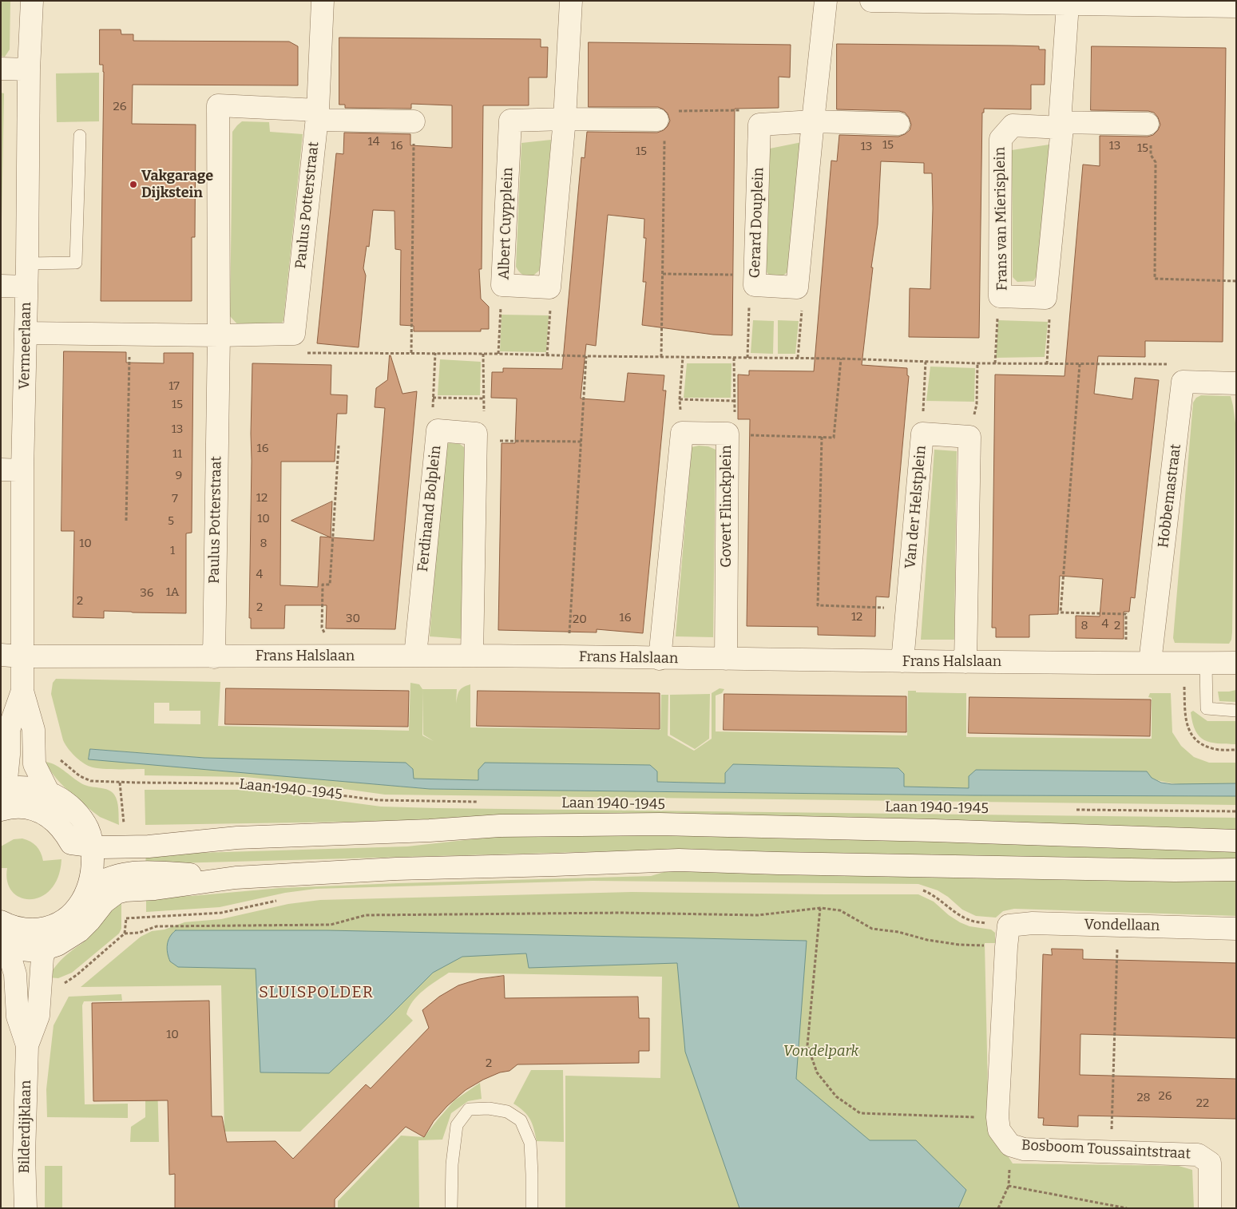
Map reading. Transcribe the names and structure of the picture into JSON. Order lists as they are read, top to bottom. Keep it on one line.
{"streets":{"street":["Paulus Potterstraat","Frans van Mierisplein","Gerard Douplein","Albert Cuypplein","Vermeerlaan","Hobbemastraat","Govert Flinckplein","Van der Helstplein","Ferdinand Bolplein","Frans Halslaan","Laan 1940-1945","Vondellaan","Bilderdijklaan","Bosboom Toussaintstraat"]},"crossings":[["Paulus Potterstraat","Frans Halslaan"],["Vermeerlaan","Frans Halslaan"],["Vermeerlaan","Laan 1940-1945"],["Hobbemastraat","Frans Halslaan"],["Govert Flinckplein","Frans Halslaan"],["Van der Helstplein","Frans Halslaan"],["Ferdinand Bolplein","Frans Halslaan"],["Vondellaan","Bosboom Toussaintstraat"]],"districts":["SLUISPOLDER"],"parks":["Vondelpark"],"places":["Vakgarage Dijkstein"],"house_numbers":["26","14","15","16","13","13","15","15","17","15","13","16","11","9","12","7","10","5","10","8","1","4","1A","36","2","2","12","16","30","20","4","8","2","10","2","26","28","22"]}
